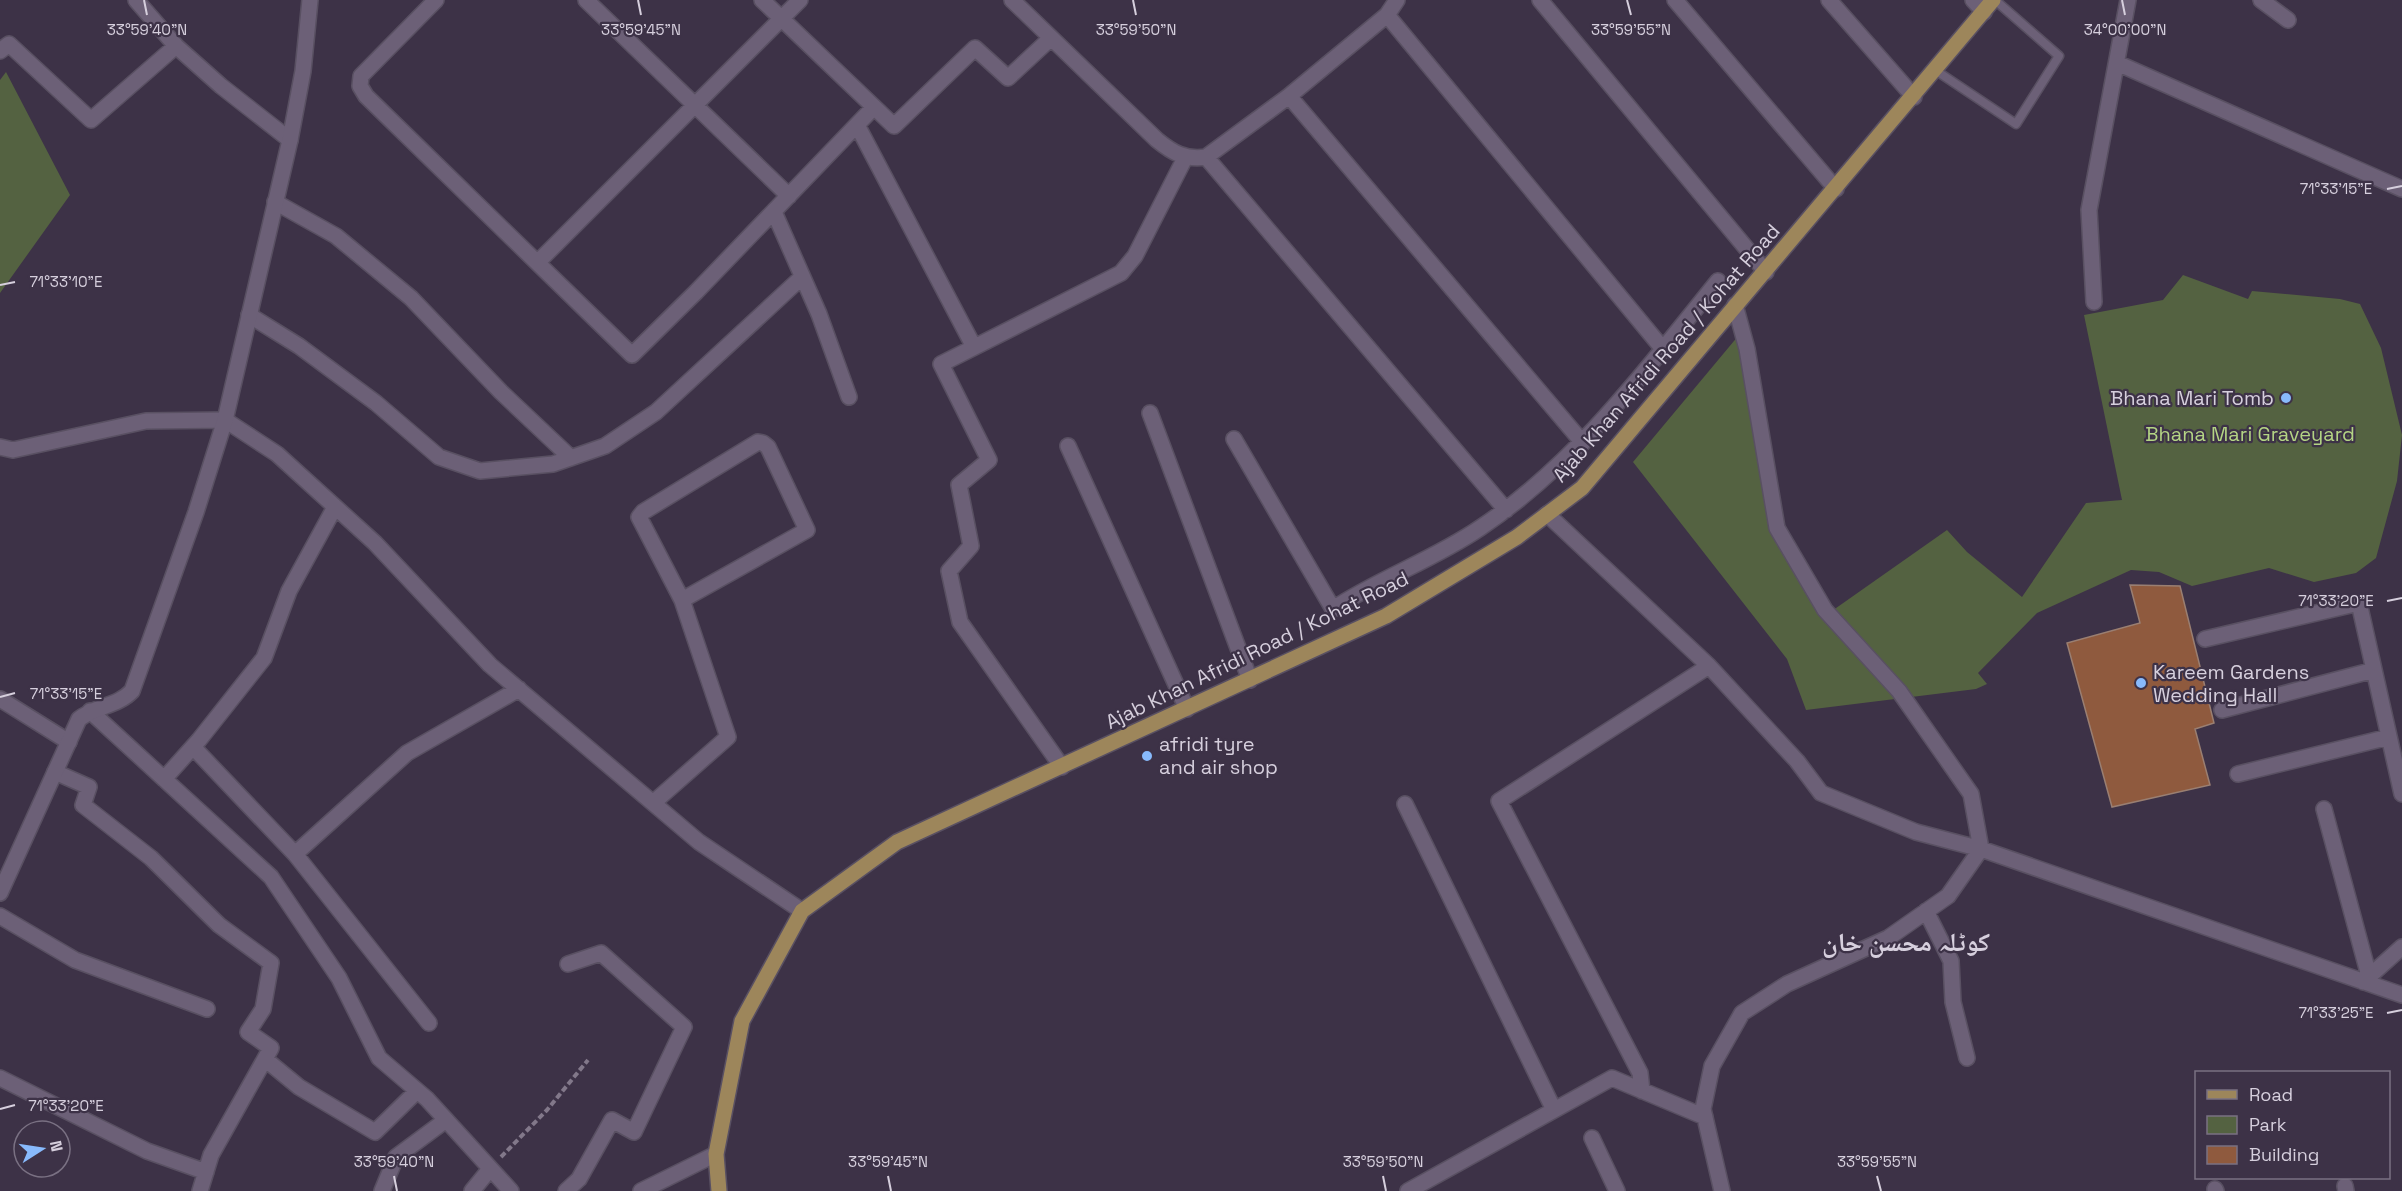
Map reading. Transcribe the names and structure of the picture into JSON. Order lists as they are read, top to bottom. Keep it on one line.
{"streets":{"main road":["Ajab Khan Afridi Road / Kohat Road"]},"districts":["کوٹلہ محسن خان"],"parks":["Bhana Mari Graveyard"],"places":["Bhana Mari Tomb","Kareem Gardens Wedding Hall","afridi tyre and air shop"],"legend":["Road","Park","Building"],"north":"right","coordinates":["33°59'40\"N","33°59'45\"N","33°59'50\"N","33°59'55\"N","34°00'00\"N","71°33'15\"E","71°33'10\"E","71°33'20\"E","71°33'25\"E"]}
